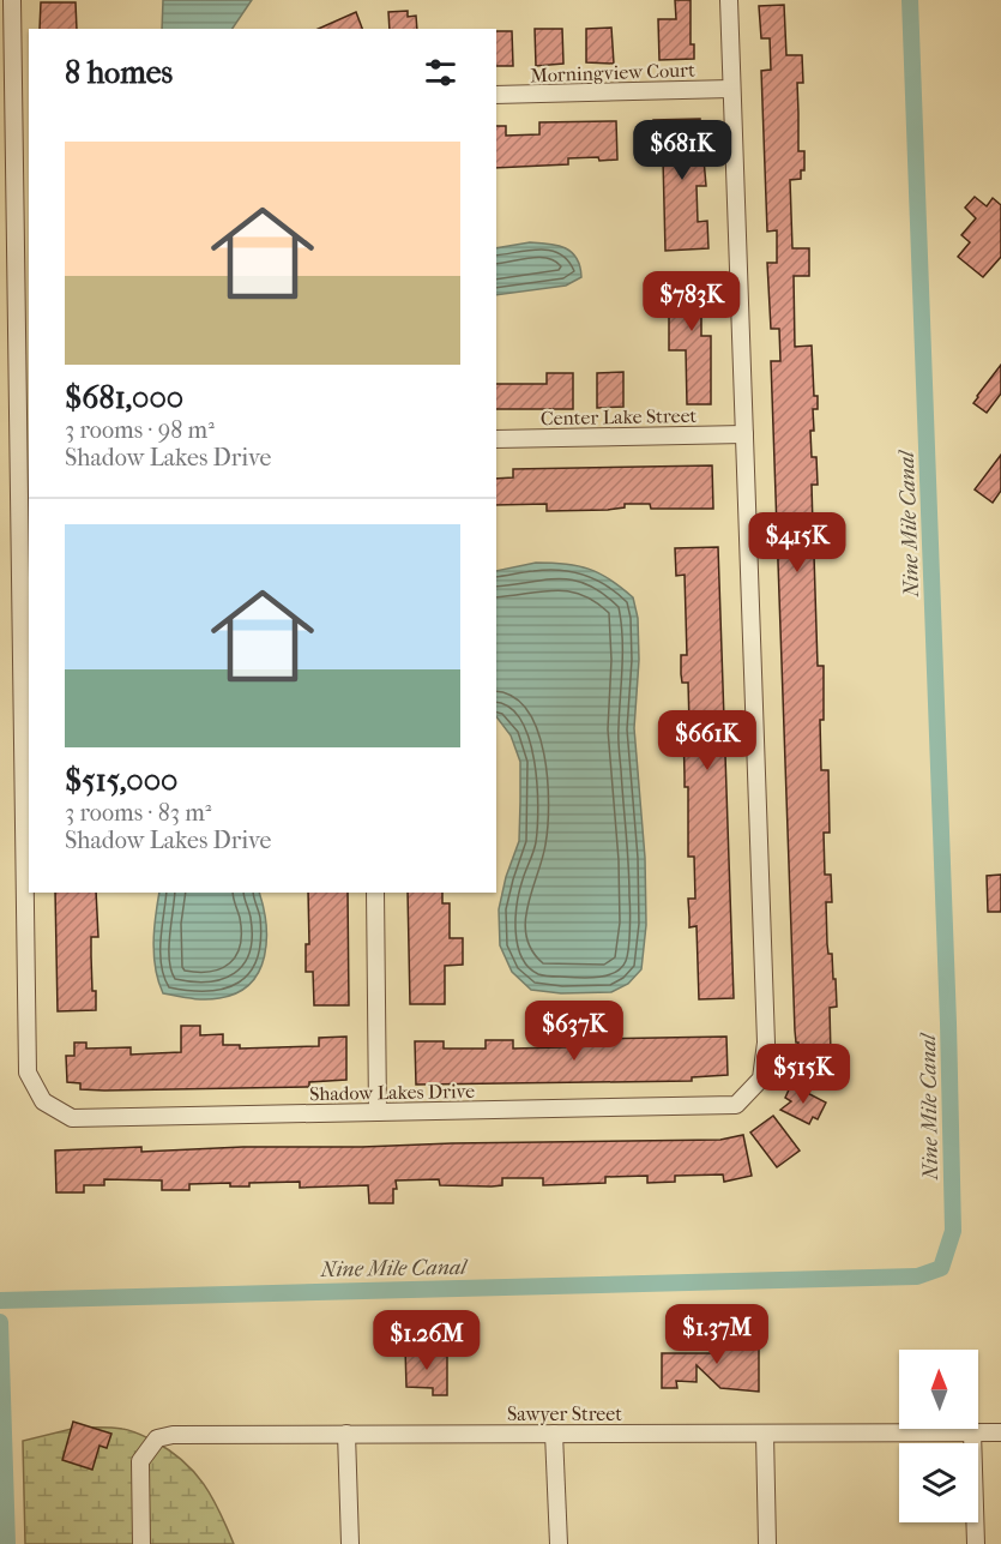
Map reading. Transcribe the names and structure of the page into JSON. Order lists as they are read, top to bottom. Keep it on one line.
{"streets":{"street":["Morningview Court","Center Lake Street","Shadow Lakes Drive","Sawyer Street"]},"crossings":[["Morningview Court","Shadow Lakes Drive"],["Center Lake Street","Shadow Lakes Drive"]],"water":["Nine Mile Canal"],"north":"top","page":{"heading":"8 homes","list":[{"name":"$681,000","note":"3 rooms · 98 m² · Shadow Lakes Drive"},{"name":"$515,000","note":"3 rooms · 83 m² · Shadow Lakes Drive"}],"price":["$681K","$783K","$415K","$661K","$637K","$515K","$1.37M","$1.26M"]}}
